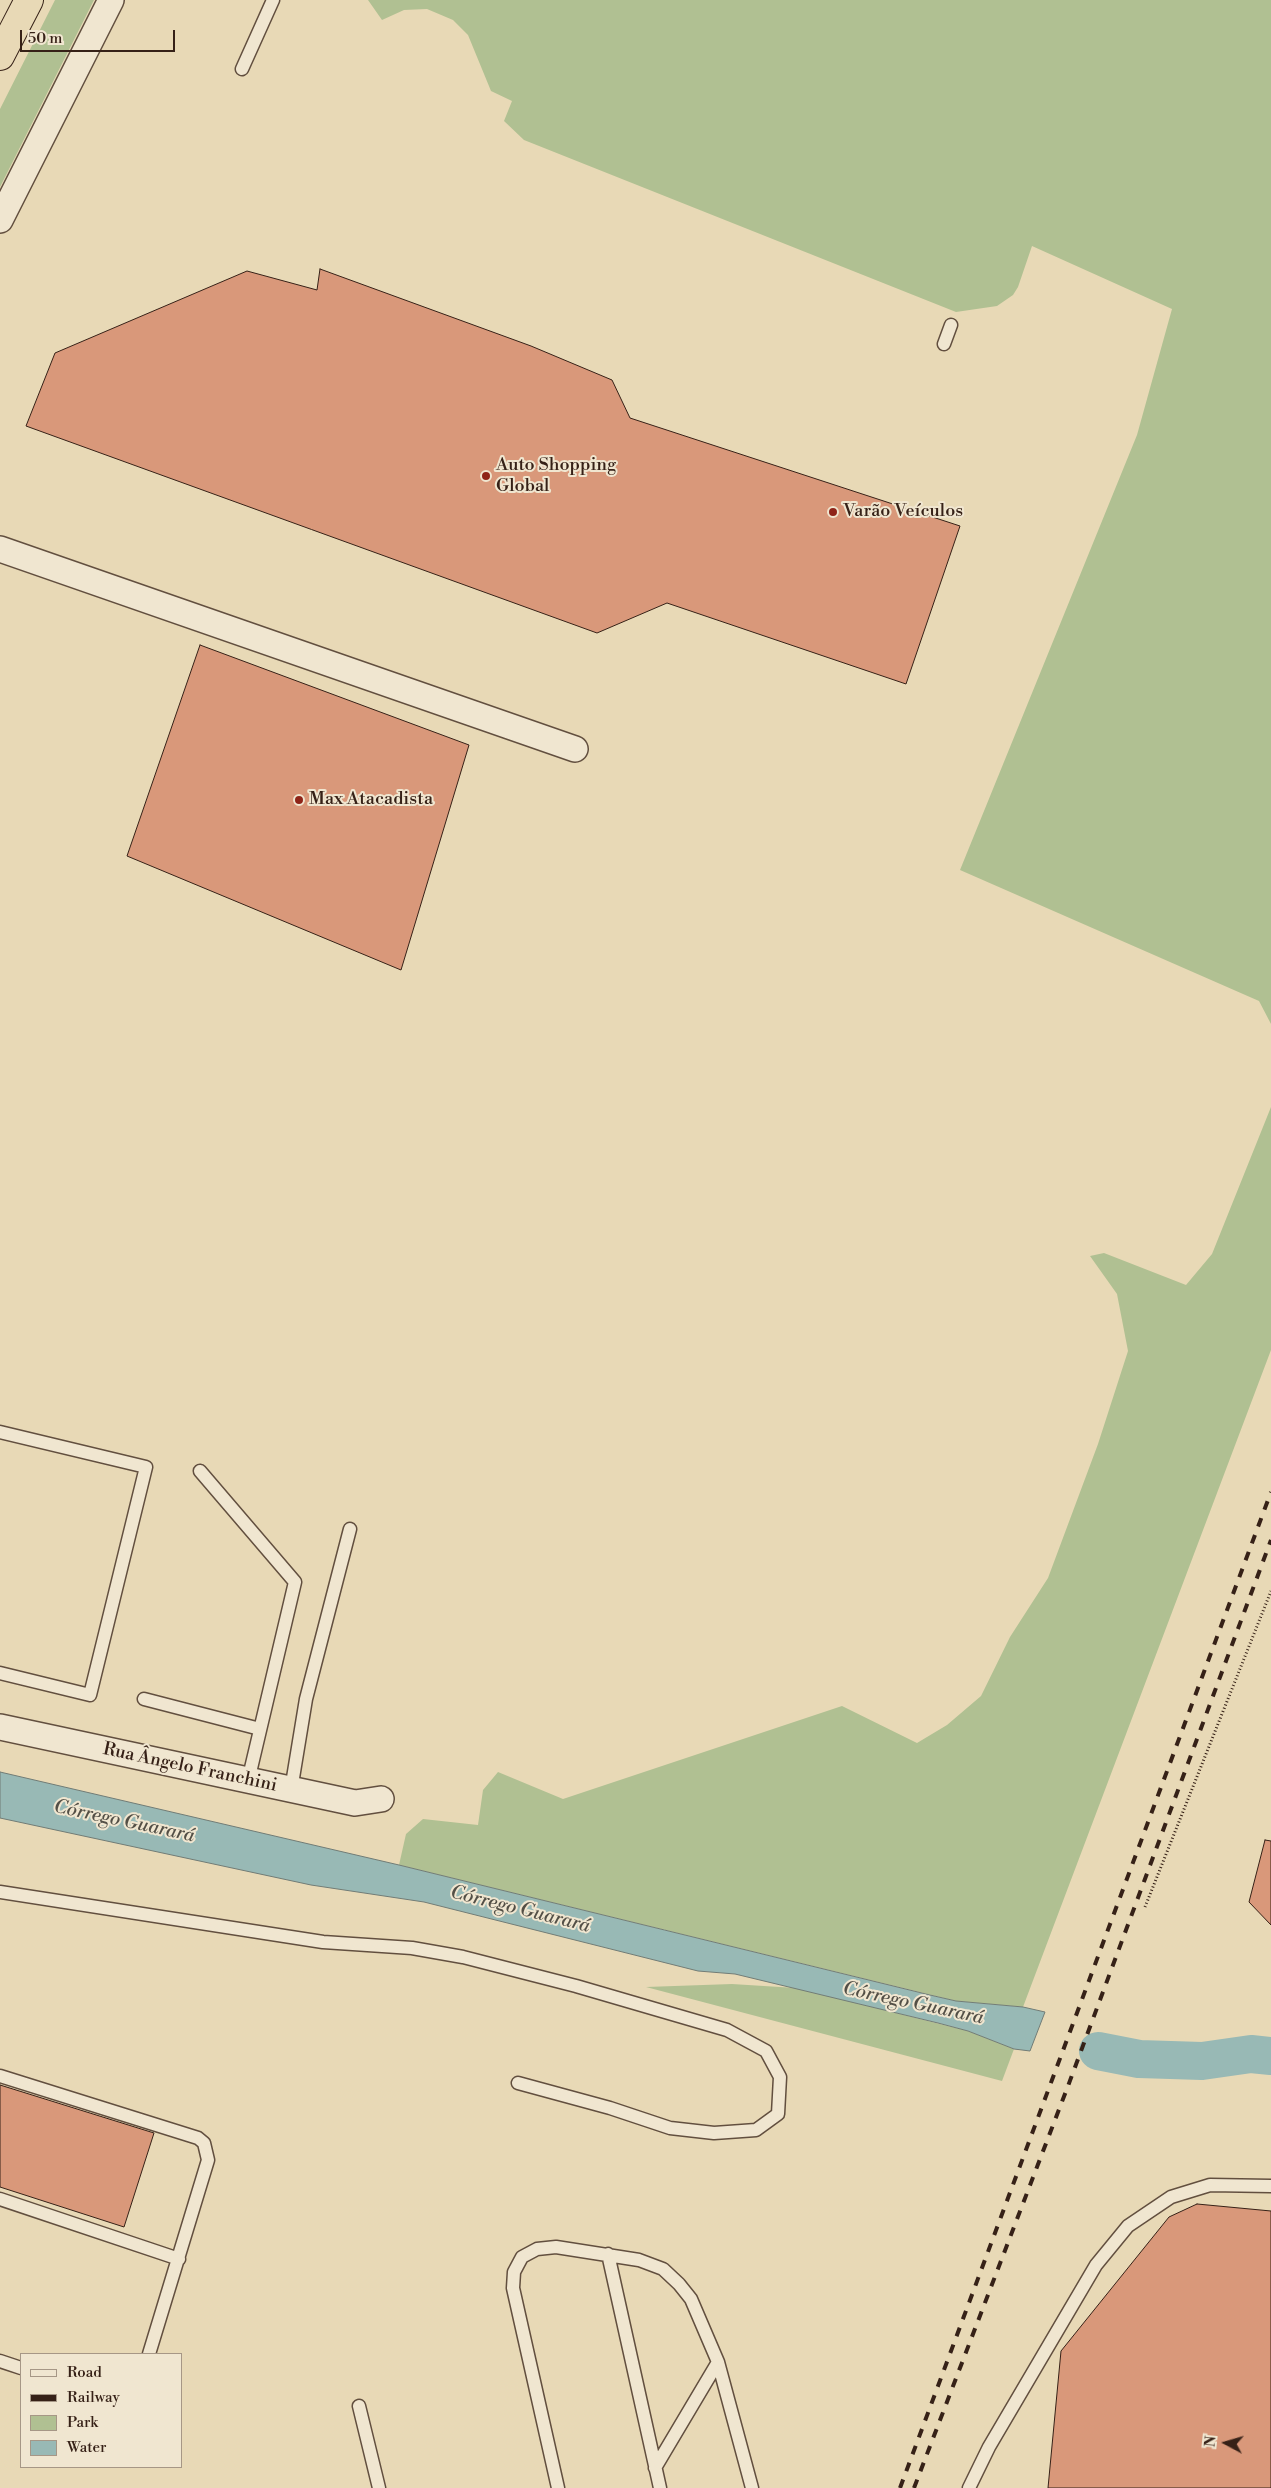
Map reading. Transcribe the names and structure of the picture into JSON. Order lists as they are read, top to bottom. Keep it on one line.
{"streets":{"street":["Rua Ângelo Franchini"]},"water":["Córrego Guarará"],"places":["Auto Shopping Global","Varão Veículos","Max Atacadista"],"legend":["Road","Railway","Park","Water"],"scale_bar":"50 m","north":"left"}
